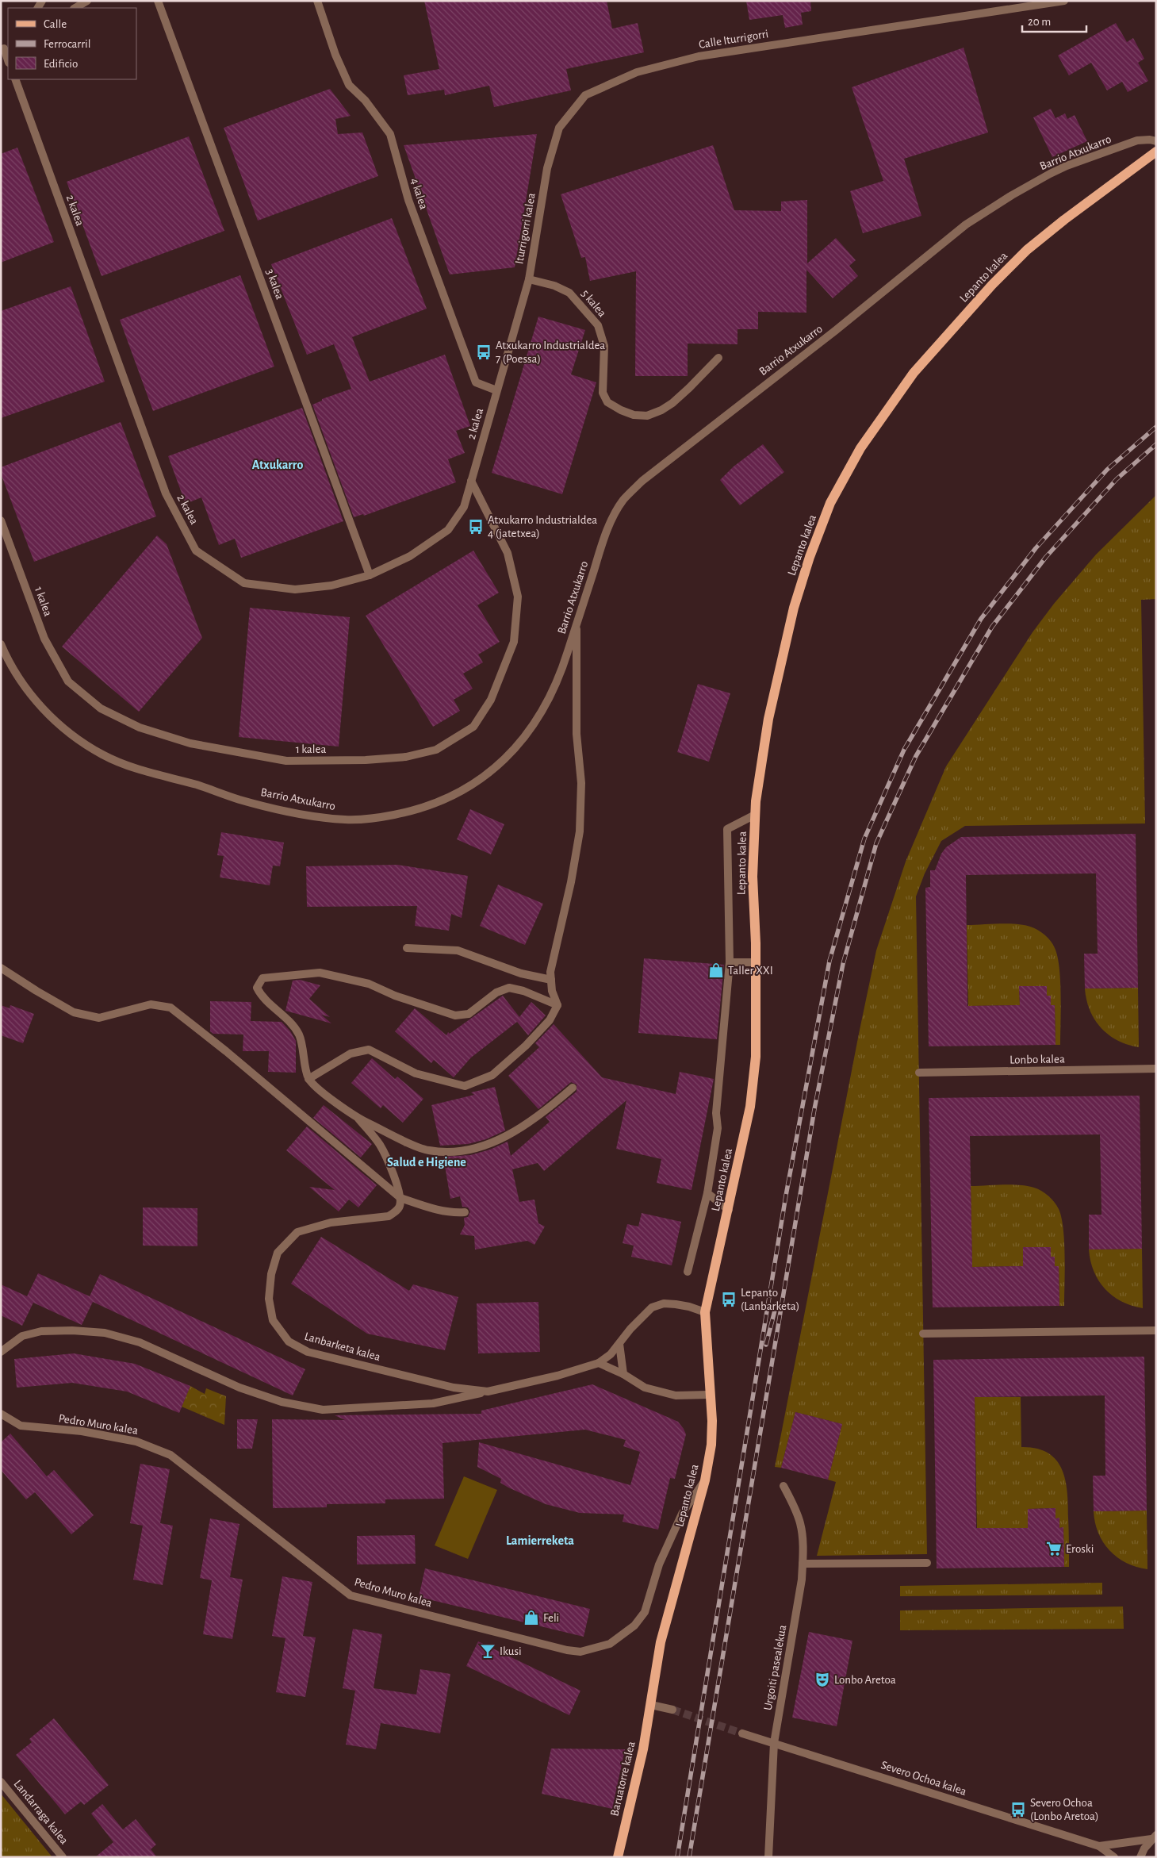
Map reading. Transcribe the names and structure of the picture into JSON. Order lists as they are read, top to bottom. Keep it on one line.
{"streets":{"main road":["Lepanto kalea","Baruatorre kalea"],"street":["Calle Iturrigorri","Barrio Atxukarro","4 kalea","2 kalea","Iturrigorri kalea","3 kalea","5 kalea","1 kalea","Lonbo kalea","Lanbarketa kalea","Pedro Muro kalea","Urgoiti pasealekua","Severo Ochoa kalea","Landarraga kalea"]},"crossings":[["Calle Iturrigorri","Iturrigorri kalea"],["4 kalea","2 kalea"],["4 kalea","Iturrigorri kalea"],["2 kalea","Iturrigorri kalea"],["2 kalea","3 kalea"],["2 kalea","1 kalea"],["Iturrigorri kalea","5 kalea"],["Lepanto kalea","Lanbarketa kalea"],["Lepanto kalea","Pedro Muro kalea"],["Lepanto kalea","Baruatorre kalea"],["Urgoiti pasealekua","Severo Ochoa kalea"]],"districts":["Atxukarro","Salud e Higiene","Lamierreketa"],"places":{"bus stop":["Atxukarro Industrialdea 7 (Poessa)","Atxukarro Industrialdea 4 (jatetxea)","Lepanto (Lanbarketa)","Severo Ochoa (Lonbo Aretoa)"],"shop":["Taller XXI","Feli"],"supermarket":["Eroski"],"bar":["Ikusi"],"theatre":["Lonbo Aretoa"]},"legend":["Calle","Ferrocarril","Edificio"],"scale_bar":"20 m"}
